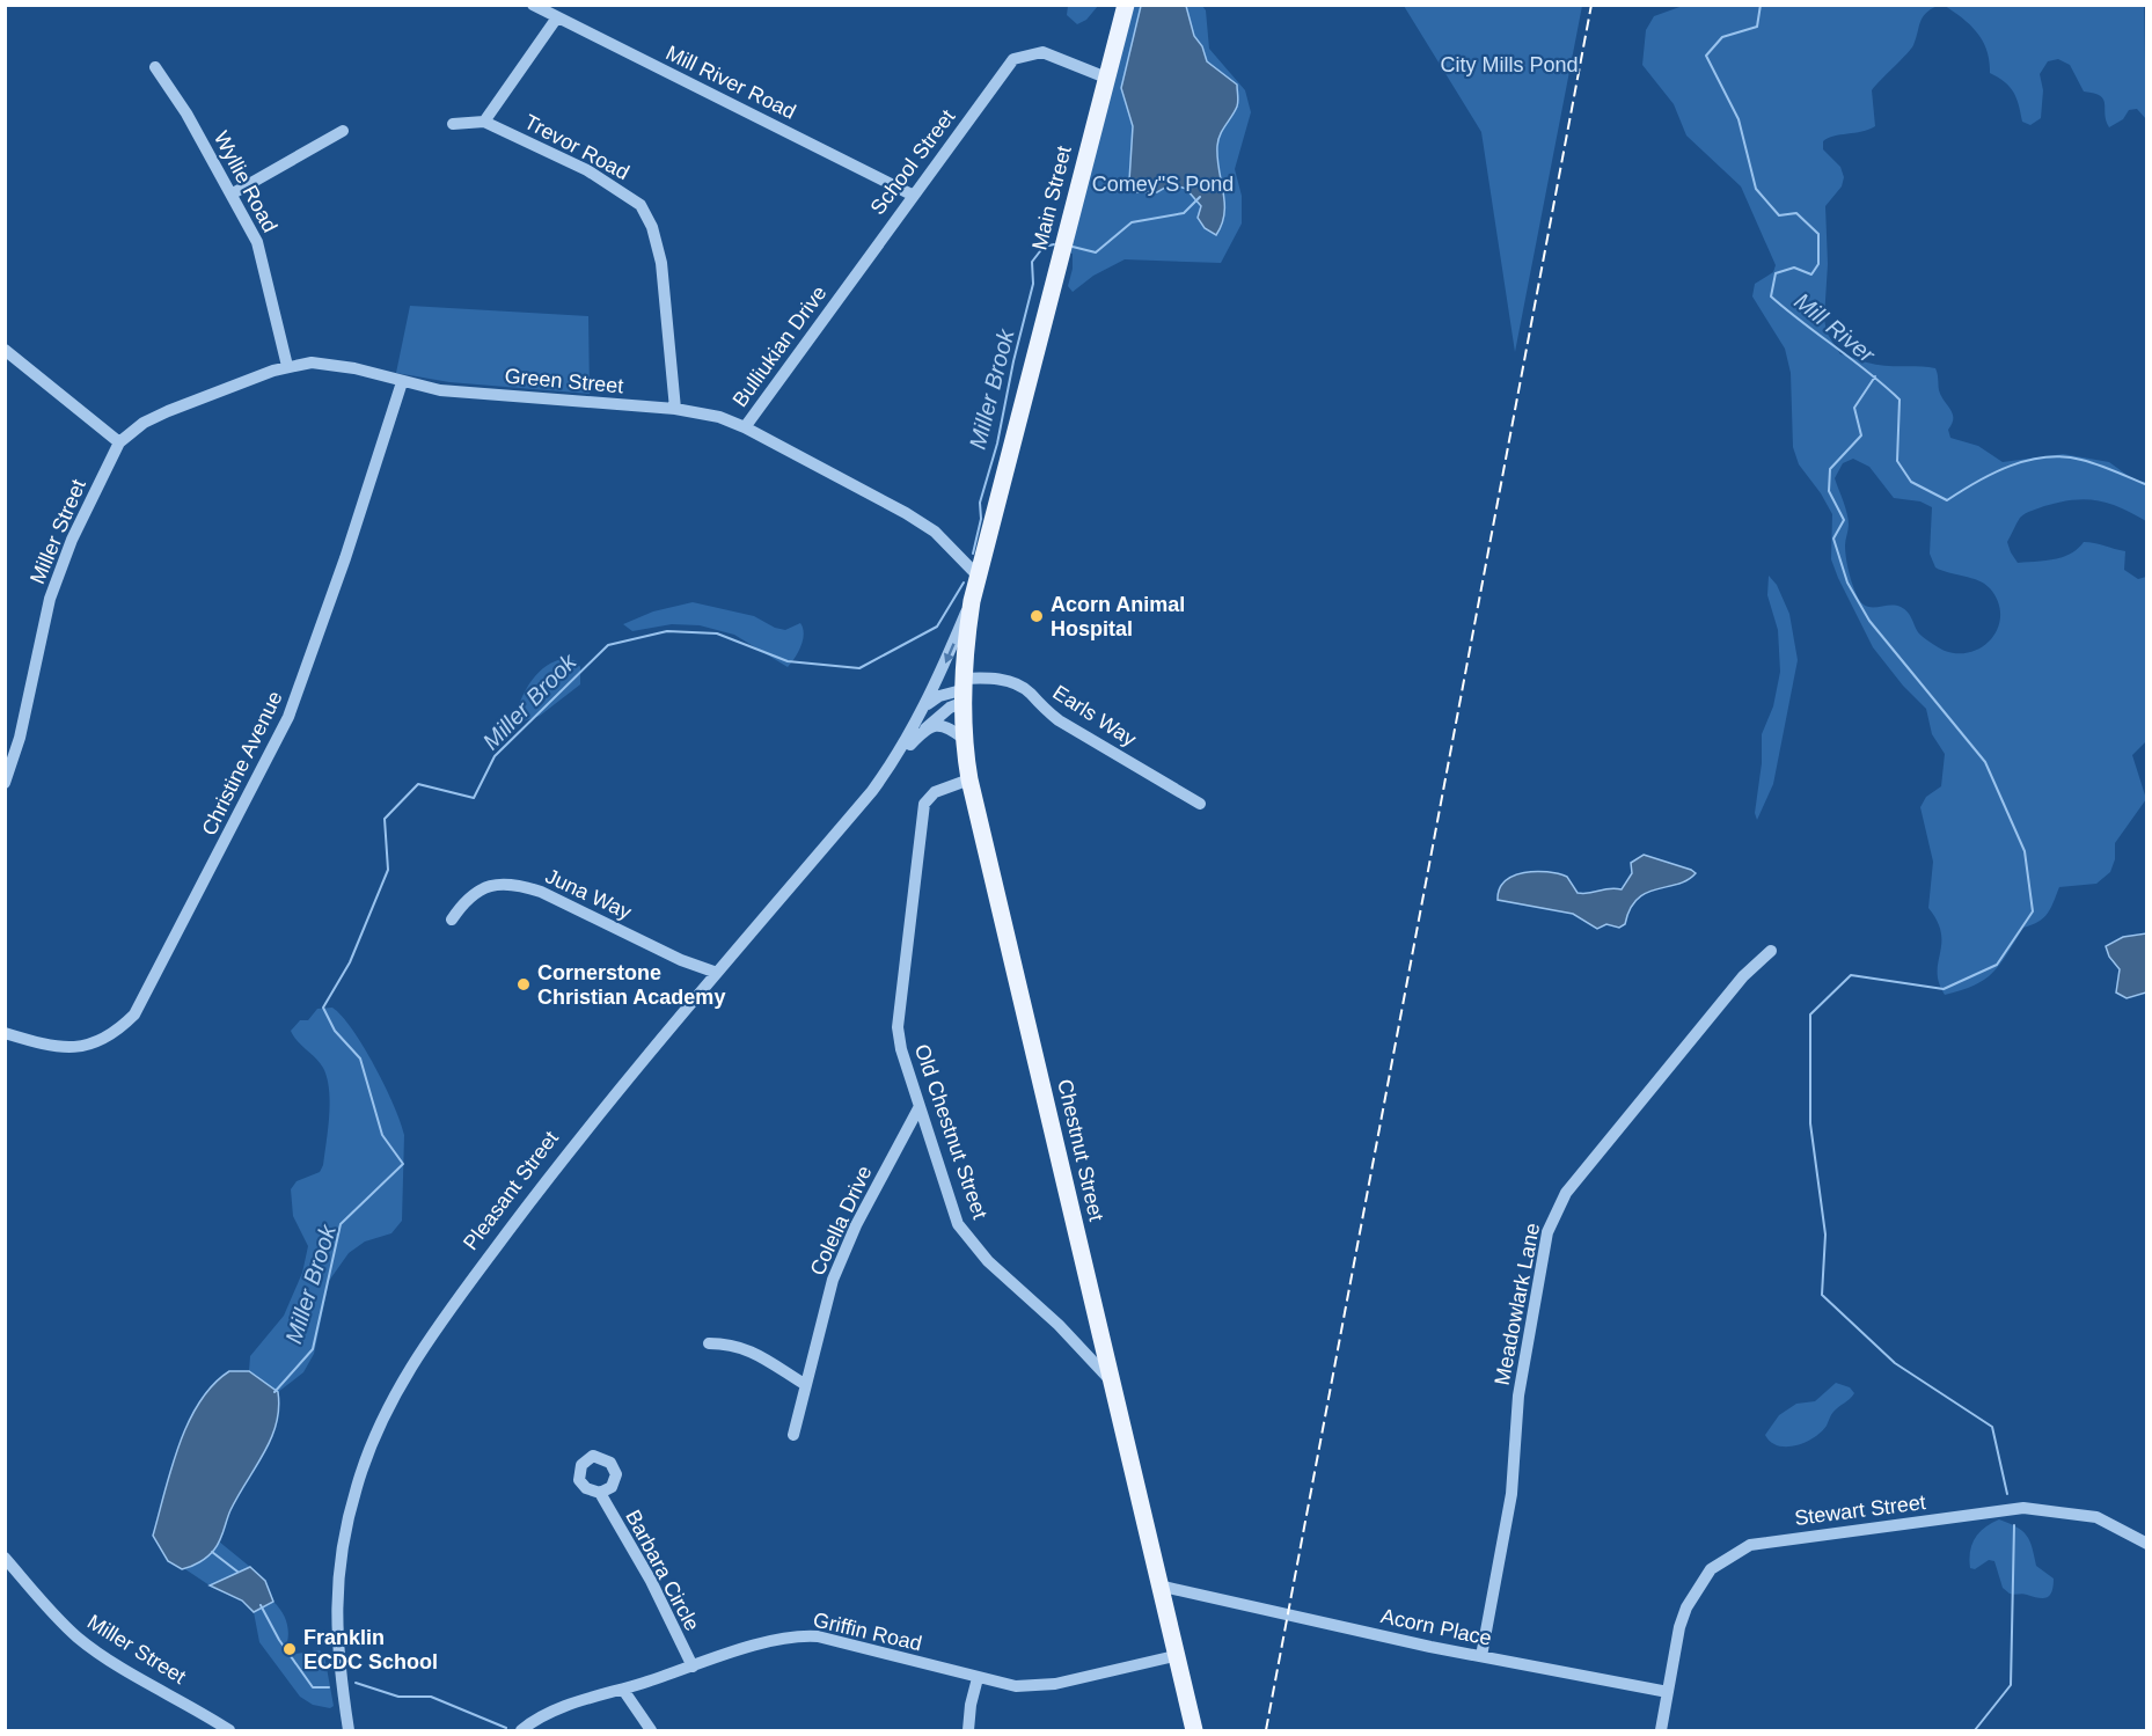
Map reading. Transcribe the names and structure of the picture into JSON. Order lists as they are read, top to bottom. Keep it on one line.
{"streets":{"main road":["Main Street","Chestnut Street"],"street":["Mill River Road","Trevor Road","School Street","Wyllie Road","Bulliukian Drive","Green Street","Miller Street","Earls Way","Christine Avenue","Juna Way","Old Chestnut Street","Pleasant Street","Colella Drive","Meadowlark Lane","Stewart Street","Barbara Circle","Acorn Place","Griffin Road"]},"crossings":[["Mill River Road","School Street"],["Trevor Road","Green Street"],["School Street","Main Street"],["School Street","Bulliukian Drive"],["Wyllie Road","Green Street"],["Main Street","Green Street"],["Main Street","Chestnut Street"],["Bulliukian Drive","Green Street"],["Green Street","Miller Street"],["Green Street","Christine Avenue"],["Green Street","Chestnut Street"],["Earls Way","Chestnut Street"],["Earls Way","Pleasant Street"],["Juna Way","Pleasant Street"],["Old Chestnut Street","Chestnut Street"],["Old Chestnut Street","Colella Drive"],["Chestnut Street","Pleasant Street"],["Chestnut Street","Acorn Place"],["Chestnut Street","Griffin Road"],["Meadowlark Lane","Acorn Place"],["Stewart Street","Acorn Place"],["Barbara Circle","Griffin Road"]],"water":["Mill River","Miller Brook"],"parks":["City Mills Pond","Comey\"S Pond"],"places":["Acorn Animal Hospital","Cornerstone Christian Academy","Franklin ECDC School"]}
